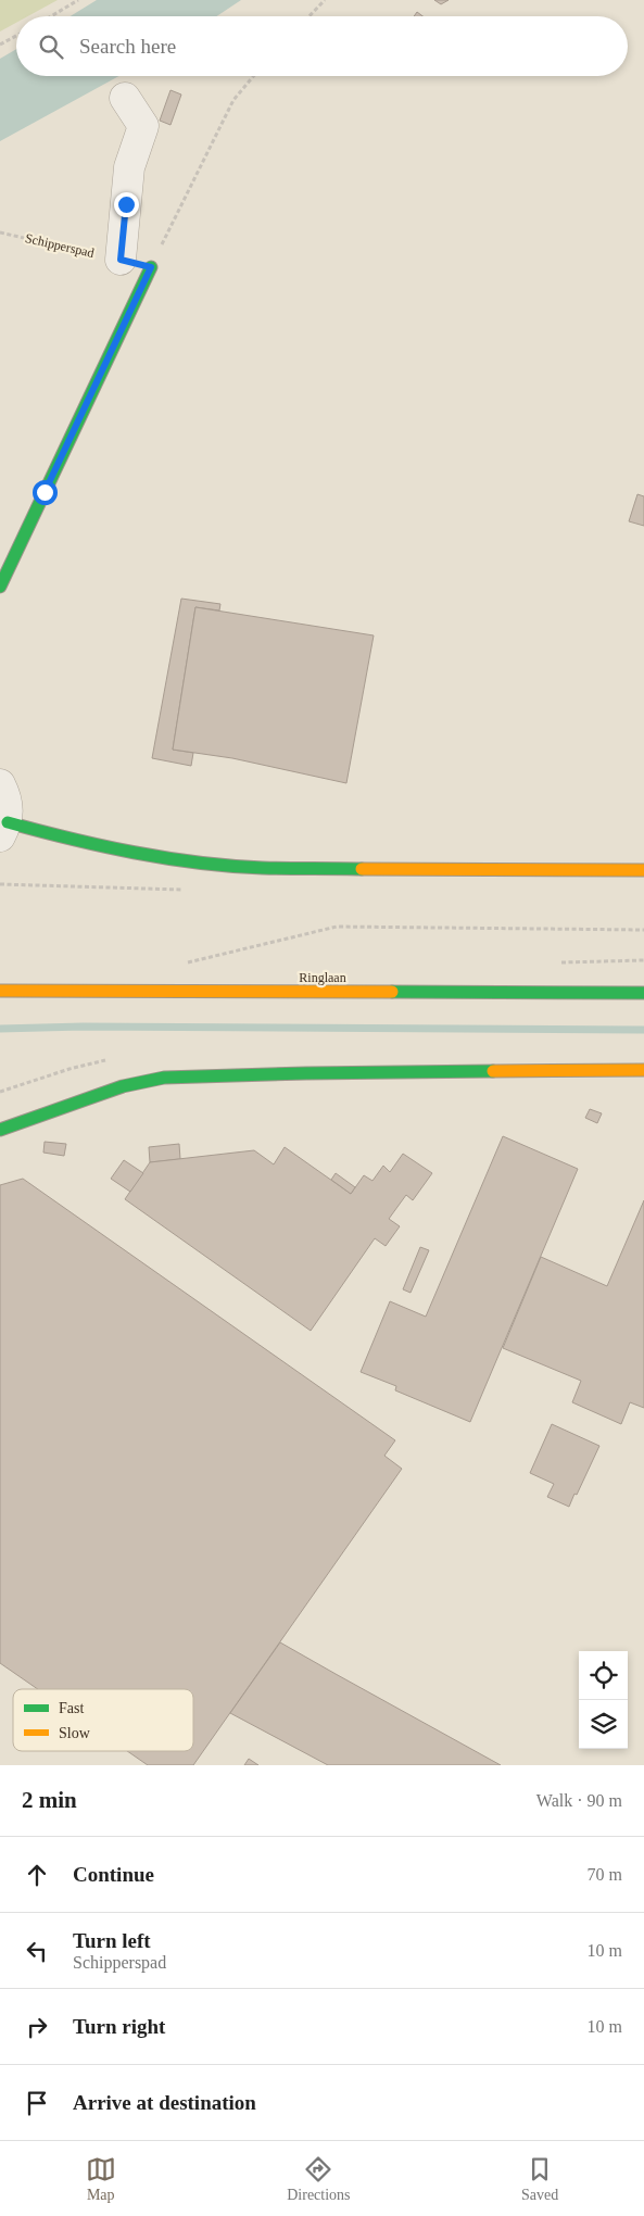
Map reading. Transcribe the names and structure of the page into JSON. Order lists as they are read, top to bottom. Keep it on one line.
{"streets":{"street":["Ringlaan"],"path":["Schipperspad"]},"legend":["Fast","Slow"],"page":{"search":"Search here","heading":["2 min","Walk · 90 m"],"list":[["Continue","70 m"],["Turn left","Schipperspad","10 m"],["Turn right","10 m"],"Arrive at destination"],"nav":["Map","Directions","Saved"]}}
